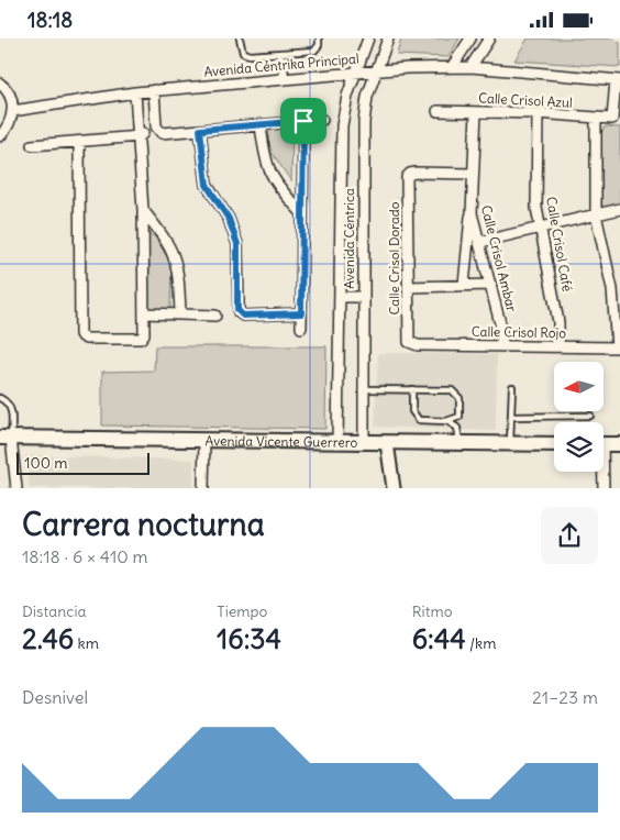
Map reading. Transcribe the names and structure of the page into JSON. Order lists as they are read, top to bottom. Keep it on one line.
{"streets":{"main road":["Avenida Vicente Guerrero"],"street":["Avenida Céntrika Principal","Calle Crisol Azul","Avenida Céntrica","Calle Crisol Café","Calle Crisol Dorado","Calle Crisol Ambar","Calle Crisol Rojo"]},"crossings":[["Avenida Céntrika Principal","Calle Crisol Azul"],["Avenida Céntrika Principal","Avenida Céntrica"],["Calle Crisol Azul","Calle Crisol Café"],["Calle Crisol Azul","Calle Crisol Ambar"],["Avenida Céntrica","Avenida Vicente Guerrero"],["Calle Crisol Café","Calle Crisol Rojo"],["Calle Crisol Dorado","Calle Crisol Ambar"],["Calle Crisol Dorado","Calle Crisol Rojo"],["Calle Crisol Ambar","Calle Crisol Rojo"]],"scale_bar":"100 m","north":"left","page":{"status":"18:18","scale":"100 m","heading":["Carrera nocturna","18:18 · 6 × 410 m"],"stats":[["Distancia","2.46 km"],["Tiempo","16:34"],["Ritmo","6:44 /km"]],"chart":["Desnivel","21–23 m"]}}
